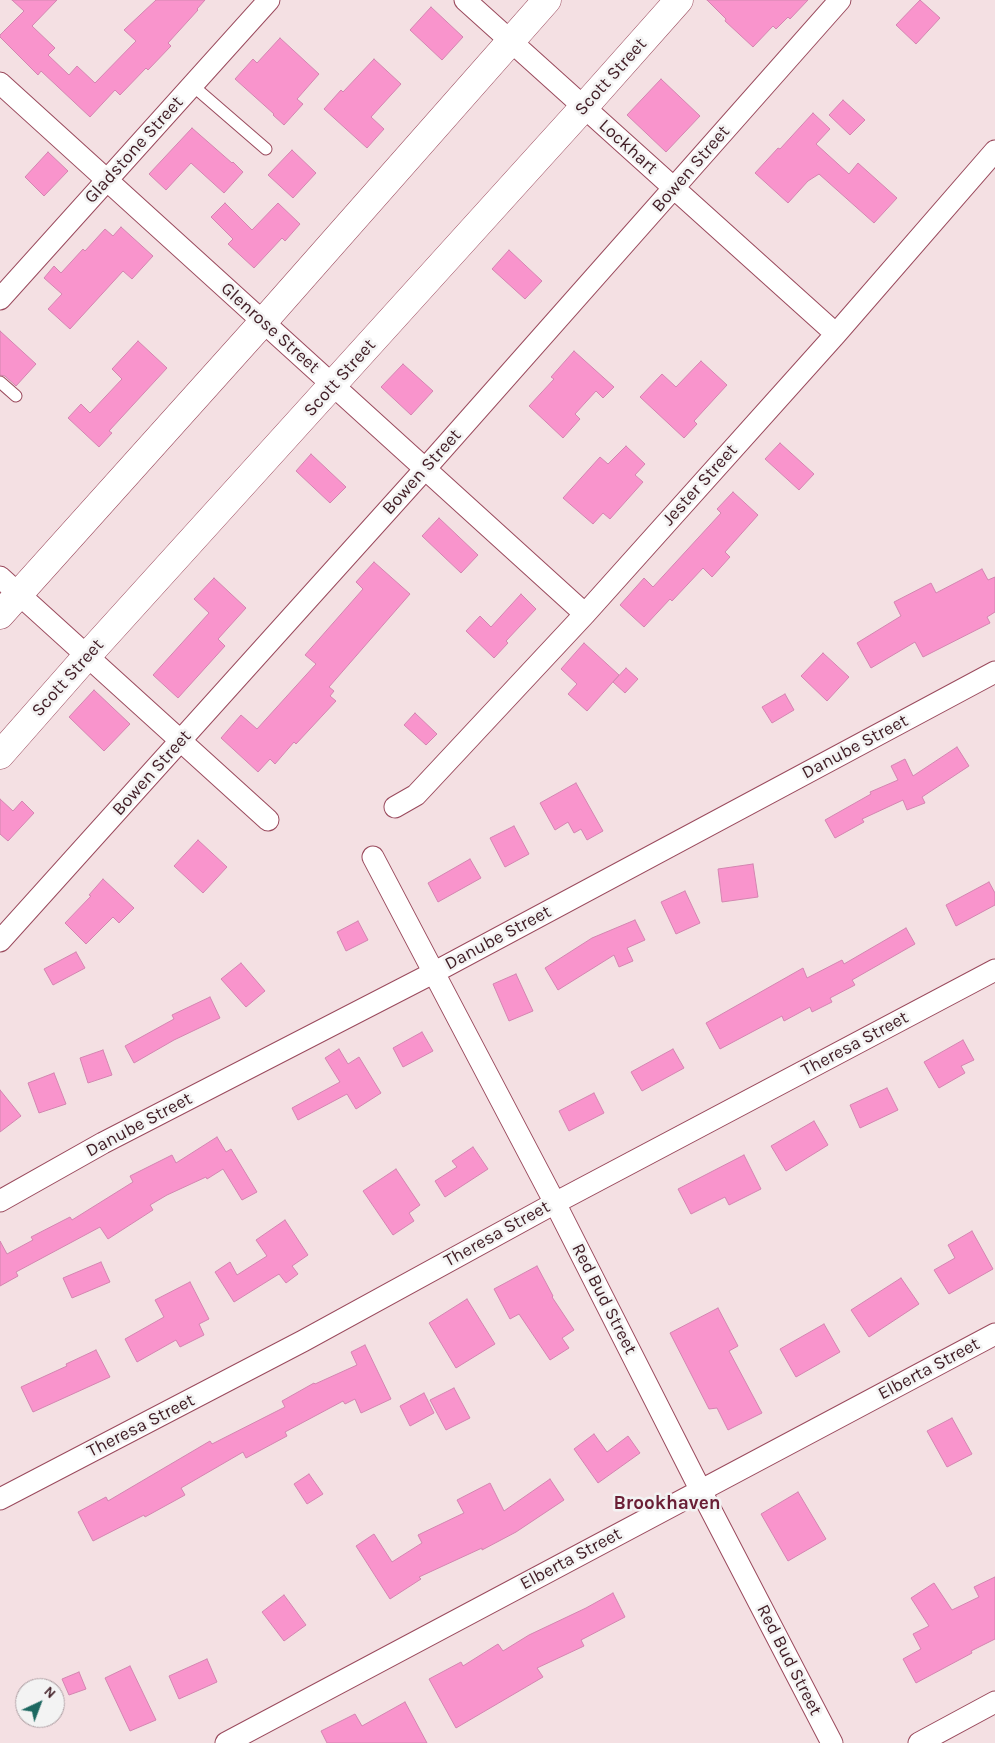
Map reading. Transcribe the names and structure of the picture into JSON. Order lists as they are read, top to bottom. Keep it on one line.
{"streets":{"main road":["Scott Street"],"street":["Lockhart","Gladstone Street","Bowen Street","Glenrose Street","Jester Street","Danube Street","Theresa Street","Red Bud Street","Elberta Street"]},"crossings":[["Scott Street","Lockhart"],["Scott Street","Glenrose Street"],["Lockhart","Bowen Street"],["Lockhart","Jester Street"],["Gladstone Street","Glenrose Street"],["Bowen Street","Glenrose Street"],["Glenrose Street","Jester Street"],["Danube Street","Red Bud Street"],["Theresa Street","Red Bud Street"],["Red Bud Street","Elberta Street"]],"districts":["Brookhaven"],"north":"top right"}
